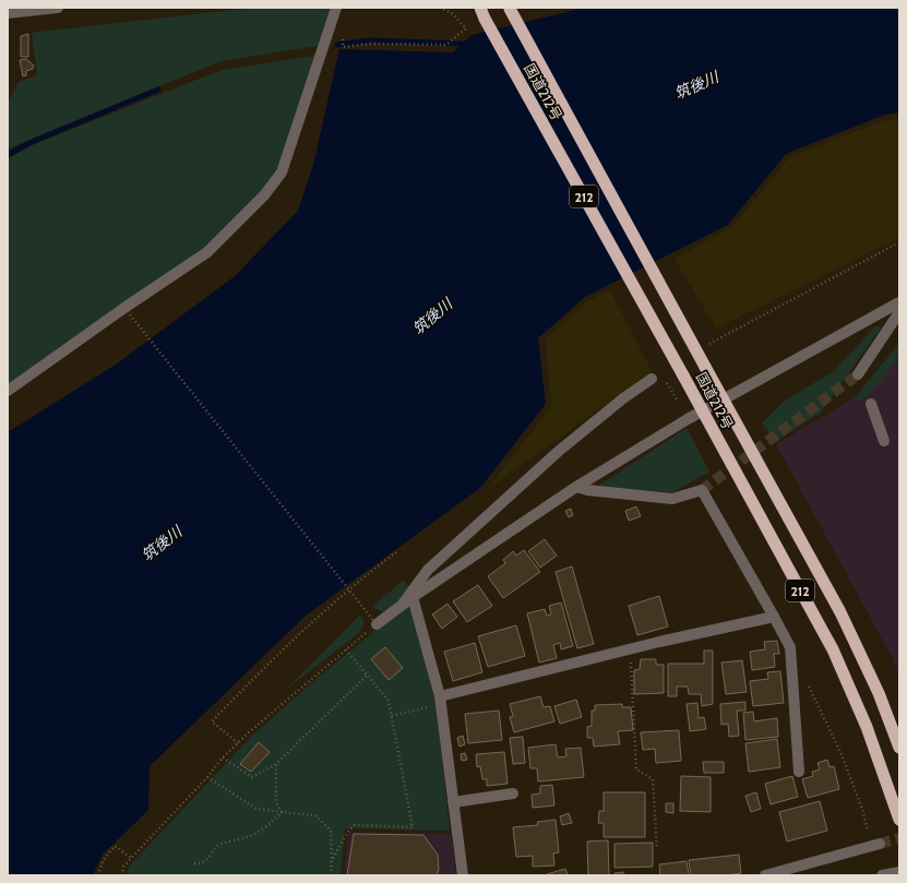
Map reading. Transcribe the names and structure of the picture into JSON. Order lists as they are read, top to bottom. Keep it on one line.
{"streets":{"highway":["国道212号","212"]},"water":["筑後川"]}
